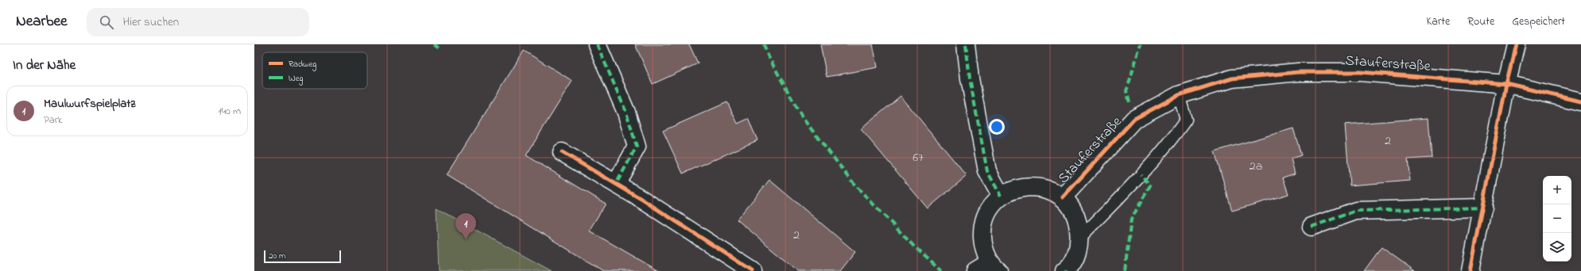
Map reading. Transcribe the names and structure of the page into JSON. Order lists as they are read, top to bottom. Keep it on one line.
{"streets":{"street":["Stauferstraße"]},"house_numbers":["2","67","2a","2"],"legend":["Radweg","Weg"],"scale_bar":"20 m","page":{"header":"Nearbee","search":"Hier suchen","nav":["Karte","Route","Gespeichert"],"heading":"In der Nähe","list":[{"mark":"1","name":"Maulwurfspielplatz","note":"Park","value":"140 m"}],"map_buttons":["+","−"],"pins":"1","scale":"20 m"}}
